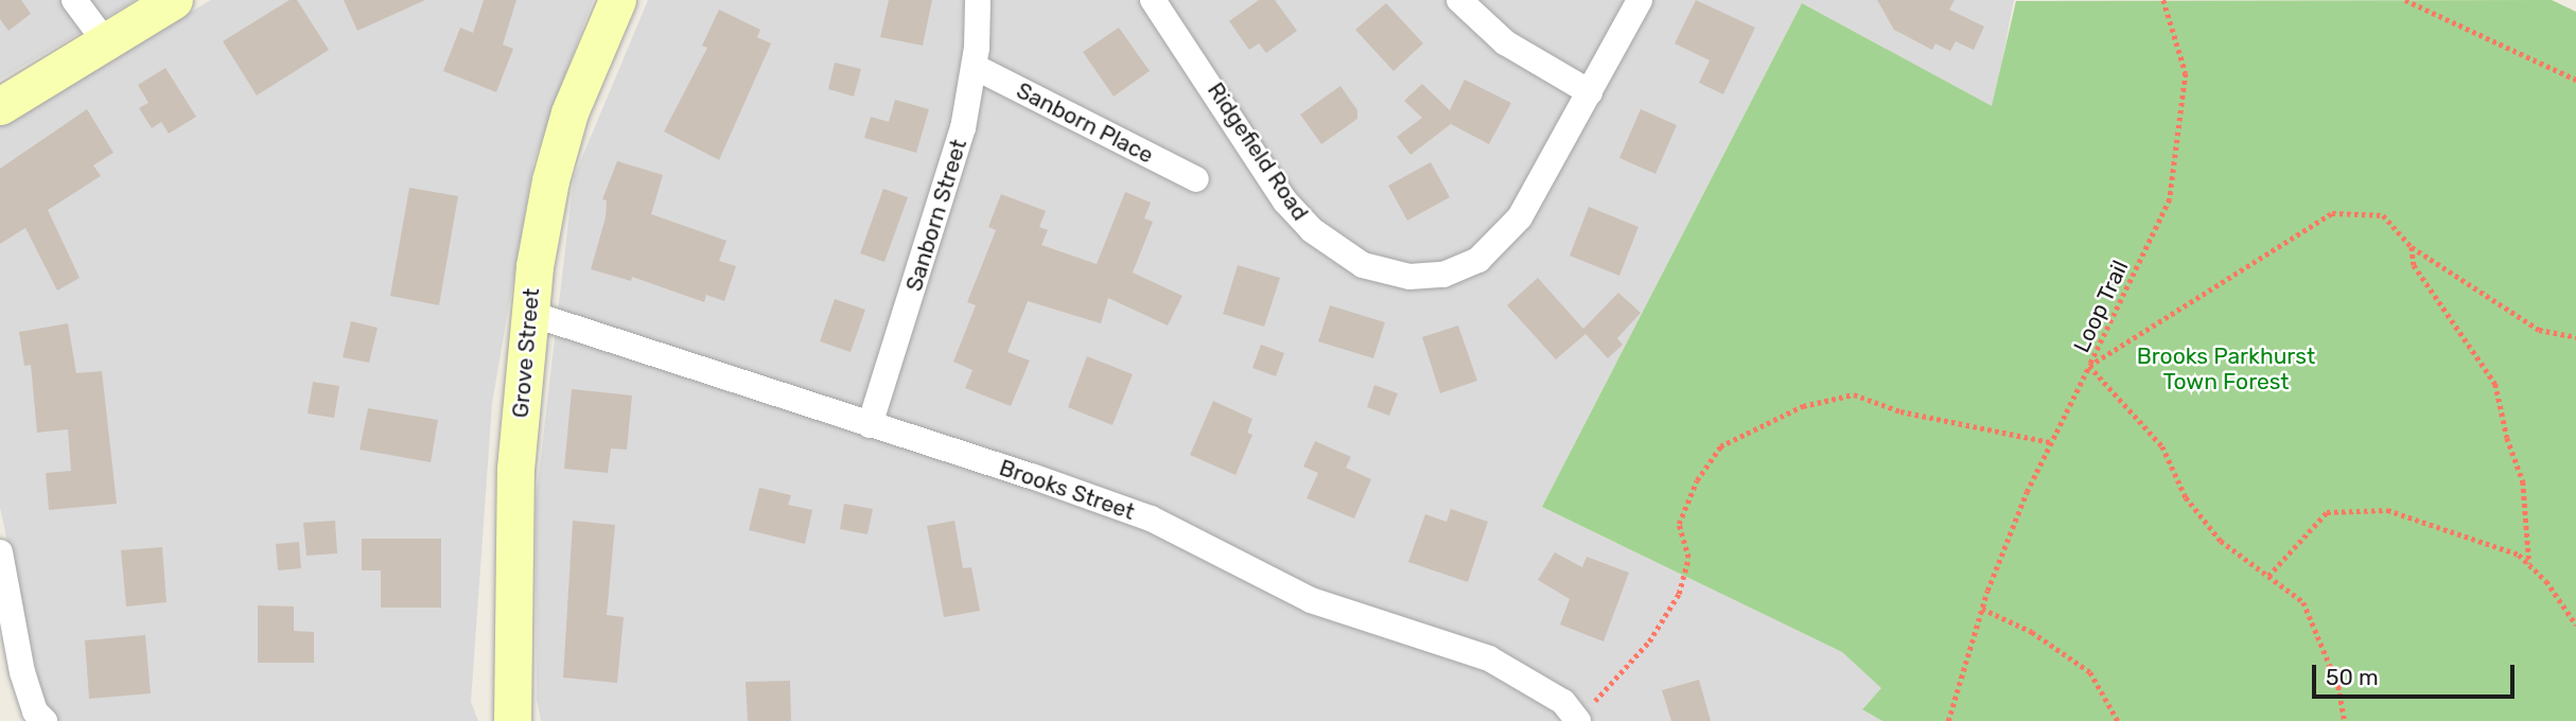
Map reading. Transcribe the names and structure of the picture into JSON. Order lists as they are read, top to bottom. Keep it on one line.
{"streets":{"street":["Sanborn Place","Ridgefield Road","Sanborn Street","Grove Street","Brooks Street"],"path":["Loop Trail"]},"crossings":[["Sanborn Place","Sanborn Street"],["Sanborn Street","Brooks Street"],["Grove Street","Brooks Street"]],"parks":["Brooks Parkhurst Town Forest"],"scale_bar":"50 m"}
